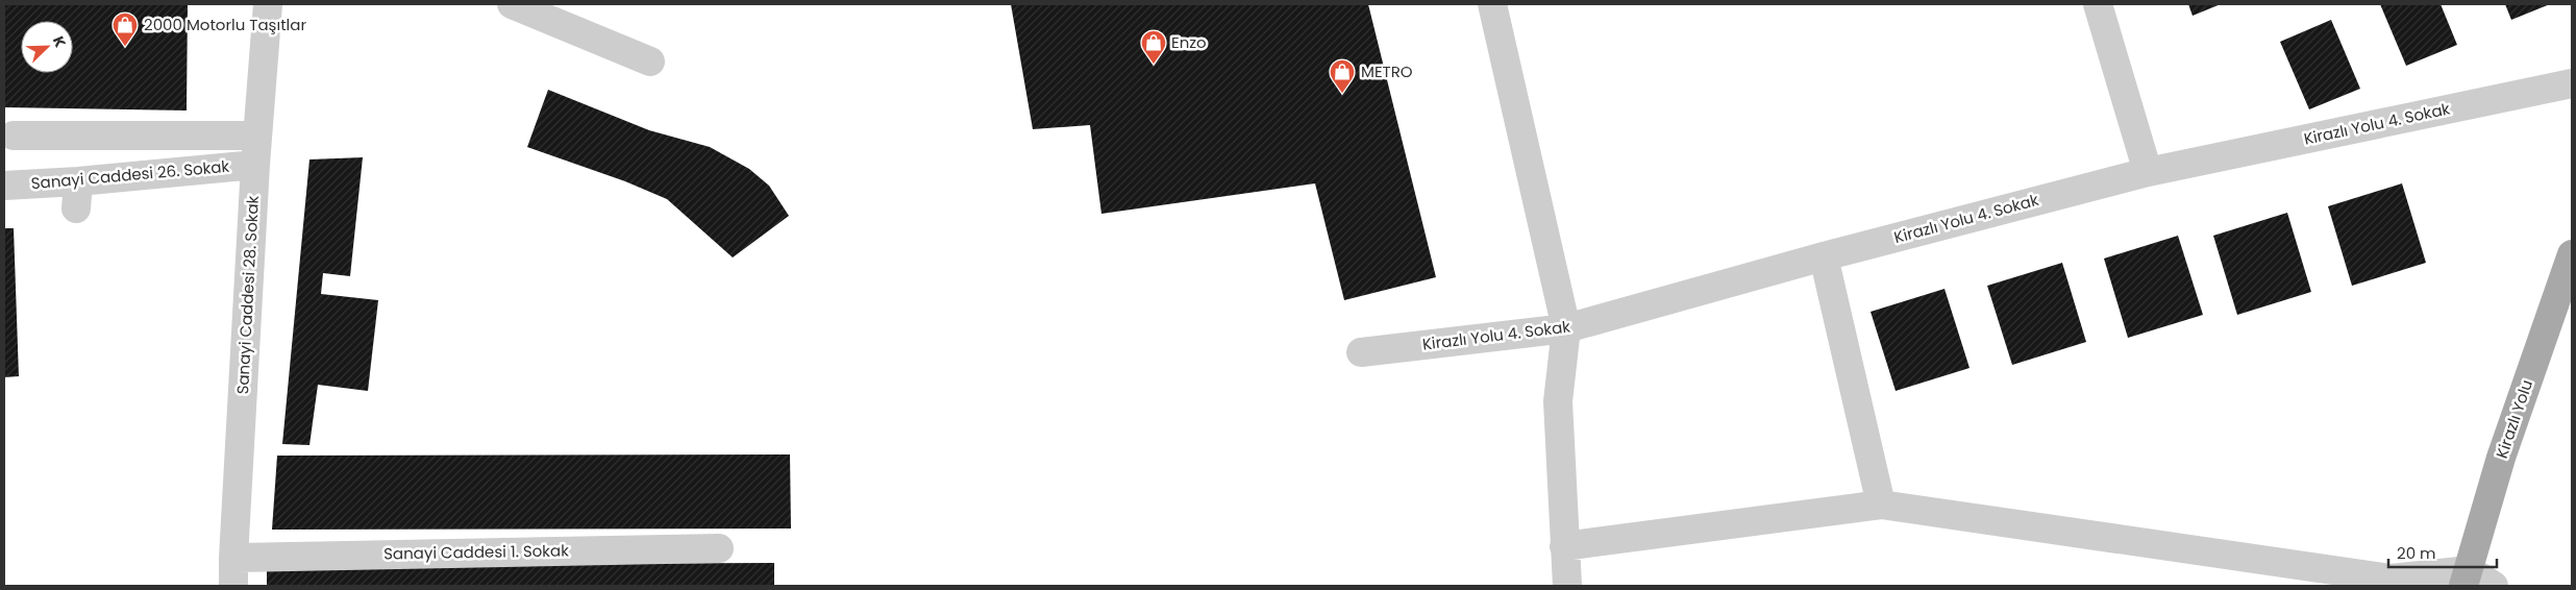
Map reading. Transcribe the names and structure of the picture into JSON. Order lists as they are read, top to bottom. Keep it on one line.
{"streets":{"main road":["Kirazlı Yolu"],"street":["Kirazlı Yolu 4. Sokak","Sanayi Caddesi 26. Sokak","Sanayi Caddesi 28. Sokak","Sanayi Caddesi 1. Sokak"]},"crossings":[["Sanayi Caddesi 26. Sokak","Sanayi Caddesi 28. Sokak"],["Sanayi Caddesi 28. Sokak","Sanayi Caddesi 1. Sokak"]],"places":{"shop":["2000 Motorlu Taşıtlar","Enzo","METRO"]},"scale_bar":"20 m","north":"top right"}
